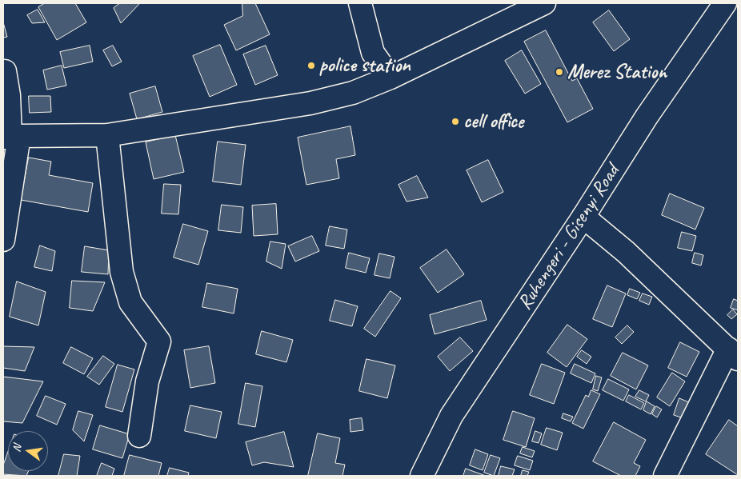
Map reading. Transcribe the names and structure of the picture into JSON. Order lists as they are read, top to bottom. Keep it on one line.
{"streets":{"main road":["Ruhengeri - Gisenyi Road"]},"places":["police station","Merez Station","cell office"],"north":"left"}
